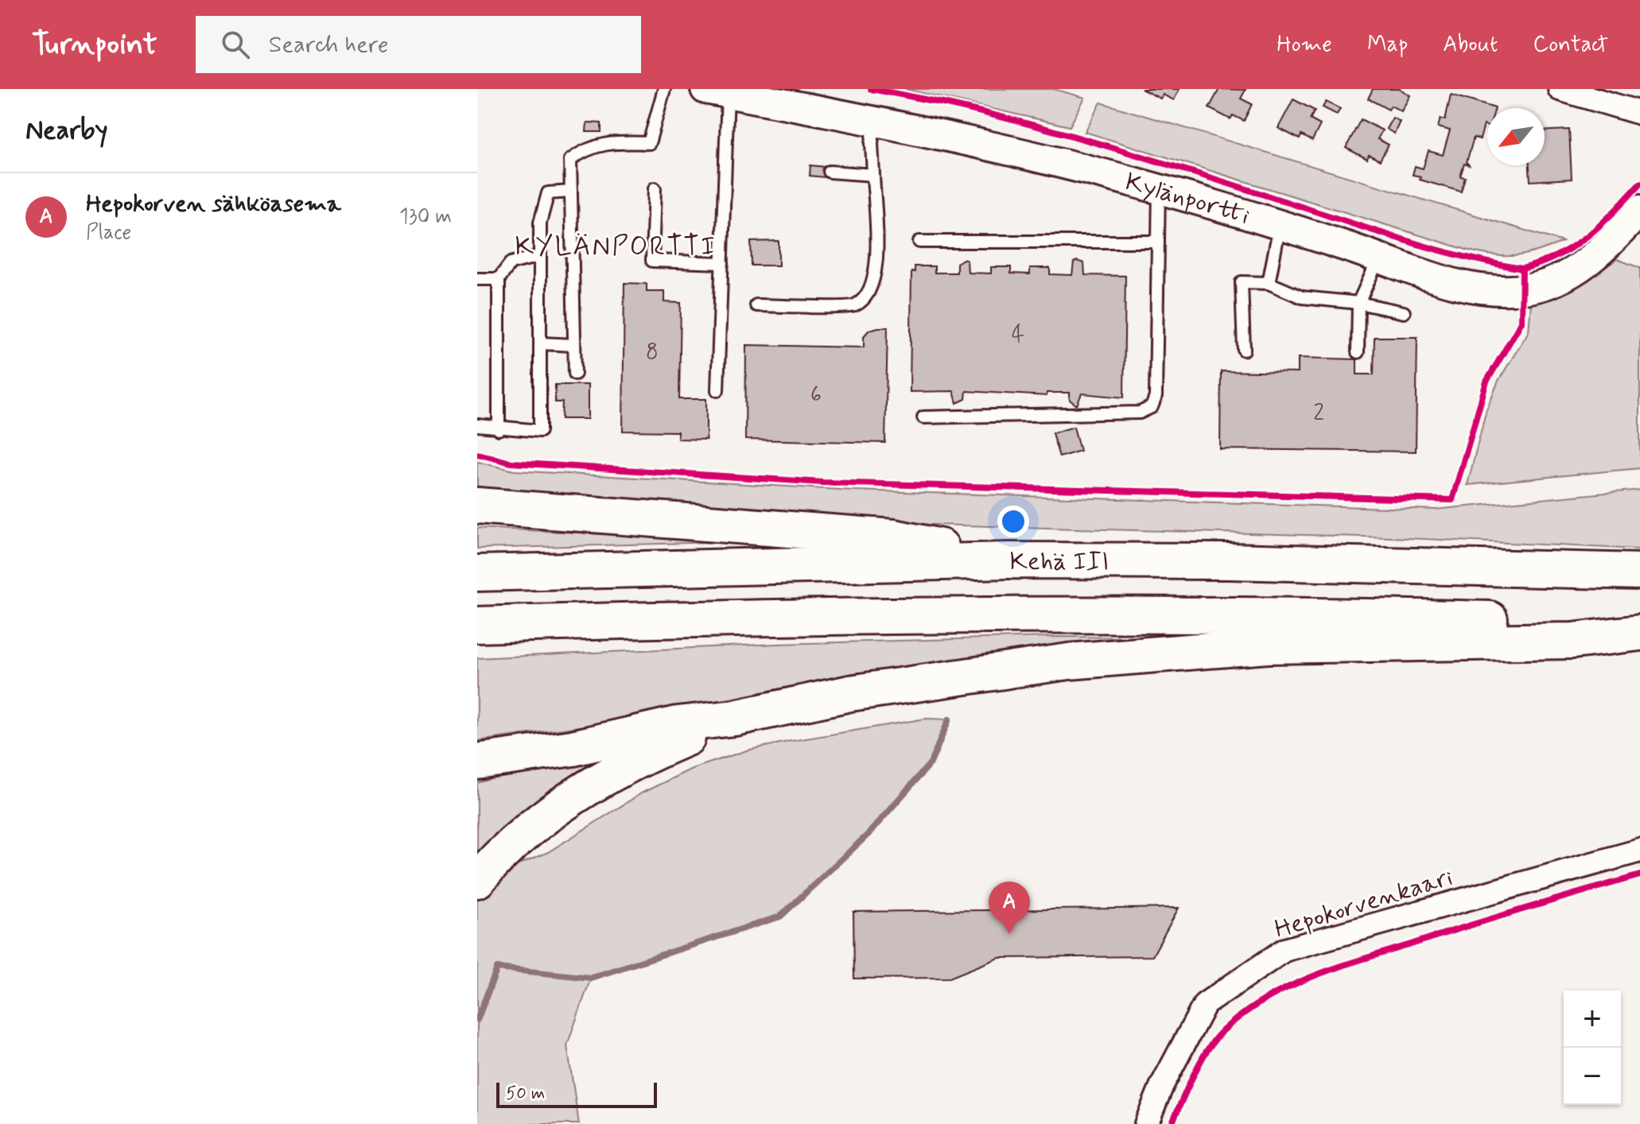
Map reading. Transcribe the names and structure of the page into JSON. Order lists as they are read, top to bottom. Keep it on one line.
{"streets":{"highway":["Kehä III"],"street":["Kylänportti","Hepokorvenkaari"]},"districts":["KYLÄNPORTTI"],"house_numbers":["4","8","6","2"],"scale_bar":"50 m","north":"bottom left","page":{"header":"Turnpoint","search":"Search here","nav":["Home","Map","About","Contact"],"heading":"Nearby","list":[{"mark":"A","name":"Hepokorven sähköasema","note":"Place","value":"130 m"}],"pins":"A","map_buttons":["+","−"],"scale":"50 m"}}
